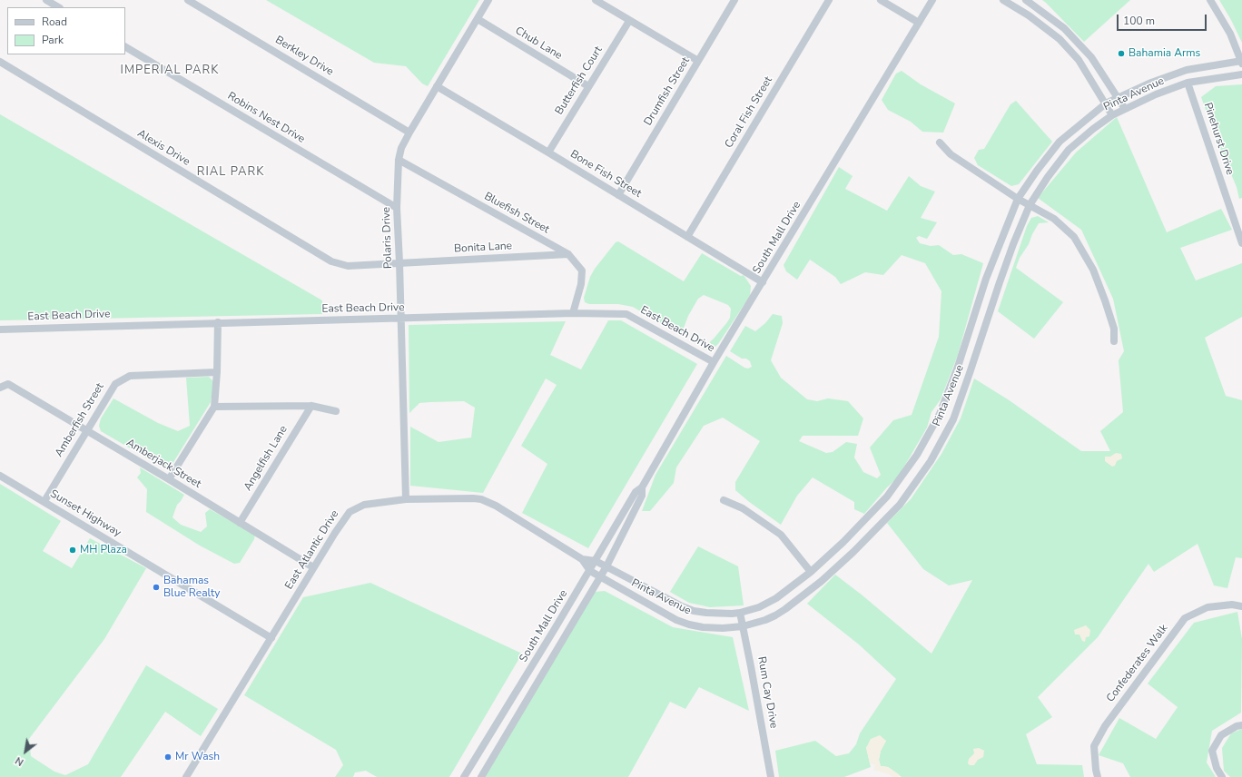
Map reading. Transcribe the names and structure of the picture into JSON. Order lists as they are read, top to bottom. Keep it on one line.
{"streets":{"street":["Chub Lane","Berkley Drive","Butterfish Court","Drumfish Street","Pinta Avenue","Coral Fish Street","Robins Nest Drive","Pinehurst Drive","Alexis Drive","Bone Fish Street","Bluefish Street","Polaris Drive","South Mall Drive","Bonita Lane","East Beach Drive","Amberfish Street","Angelfish Lane","Amberjack Street","Sunset Highway","East Atlantic Drive","Confederates Walk","Rum Cay Drive"]},"crossings":[["Chub Lane","Butterfish Court"],["Chub Lane","Polaris Drive"],["Berkley Drive","Polaris Drive"],["Butterfish Court","Bone Fish Street"],["Drumfish Street","Bone Fish Street"],["Pinta Avenue","Pinehurst Drive"],["Pinta Avenue","South Mall Drive"],["Pinta Avenue","East Atlantic Drive"],["Pinta Avenue","Rum Cay Drive"],["Coral Fish Street","Bone Fish Street"],["Robins Nest Drive","Polaris Drive"],["Alexis Drive","Polaris Drive"],["Alexis Drive","Bonita Lane"],["Bone Fish Street","Polaris Drive"],["Bone Fish Street","South Mall Drive"],["Bluefish Street","Polaris Drive"],["Bluefish Street","Bonita Lane"],["Bluefish Street","East Beach Drive"],["Polaris Drive","Bonita Lane"],["Polaris Drive","East Beach Drive"],["Polaris Drive","East Atlantic Drive"],["South Mall Drive","East Beach Drive"],["South Mall Drive","East Atlantic Drive"],["Amberfish Street","Amberjack Street"],["Amberfish Street","Sunset Highway"],["Angelfish Lane","Amberjack Street"],["Amberjack Street","East Atlantic Drive"],["Sunset Highway","East Atlantic Drive"]],"districts":["IMPERIAL PARK","RIAL PARK"],"places":["Bahamia Arms","MH Plaza","Bahamas Blue Realty","Mr Wash"],"legend":["Road","Park"],"scale_bar":"100 m","north":"bottom left"}
